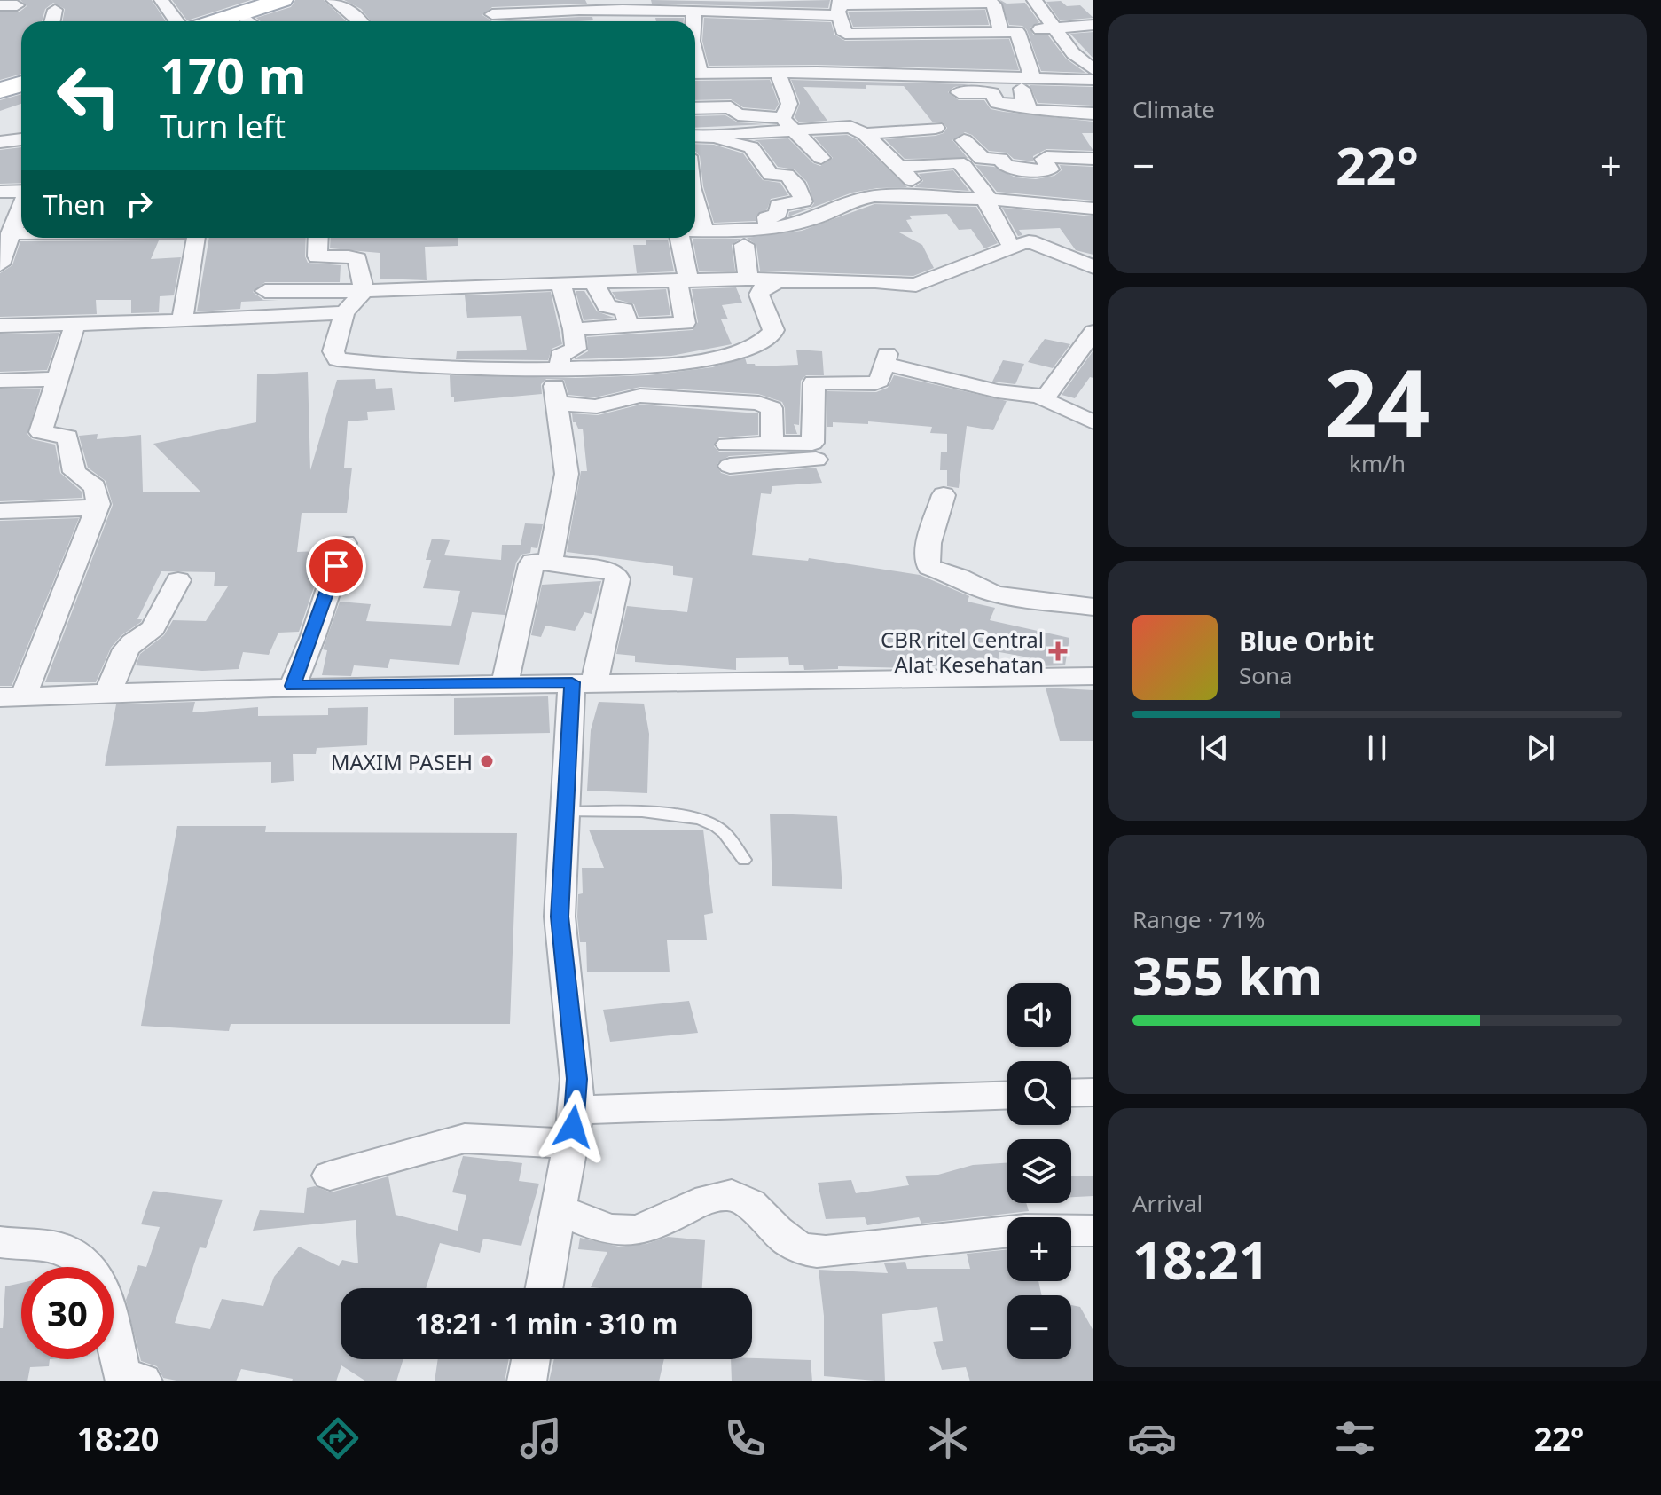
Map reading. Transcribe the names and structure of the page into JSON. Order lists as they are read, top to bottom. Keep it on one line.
{"places":{"health":["CBR ritel Central Alat Kesehatan"],"other":["MAXIM PASEH"]},"page":{"tile":["Climate",["24","km/h"],["Range · 71%","355 km"],["Arrival","18:21"]],"turn":["170 m","Turn left"],"heat":["−","22°","+"],"then":"Then","song":["Blue Orbit","Sona"],"map_buttons":["+","−"],"limit":"30","trip":"18:21 · 1 min · 310 m","tabs":["18:20","22°"]}}
